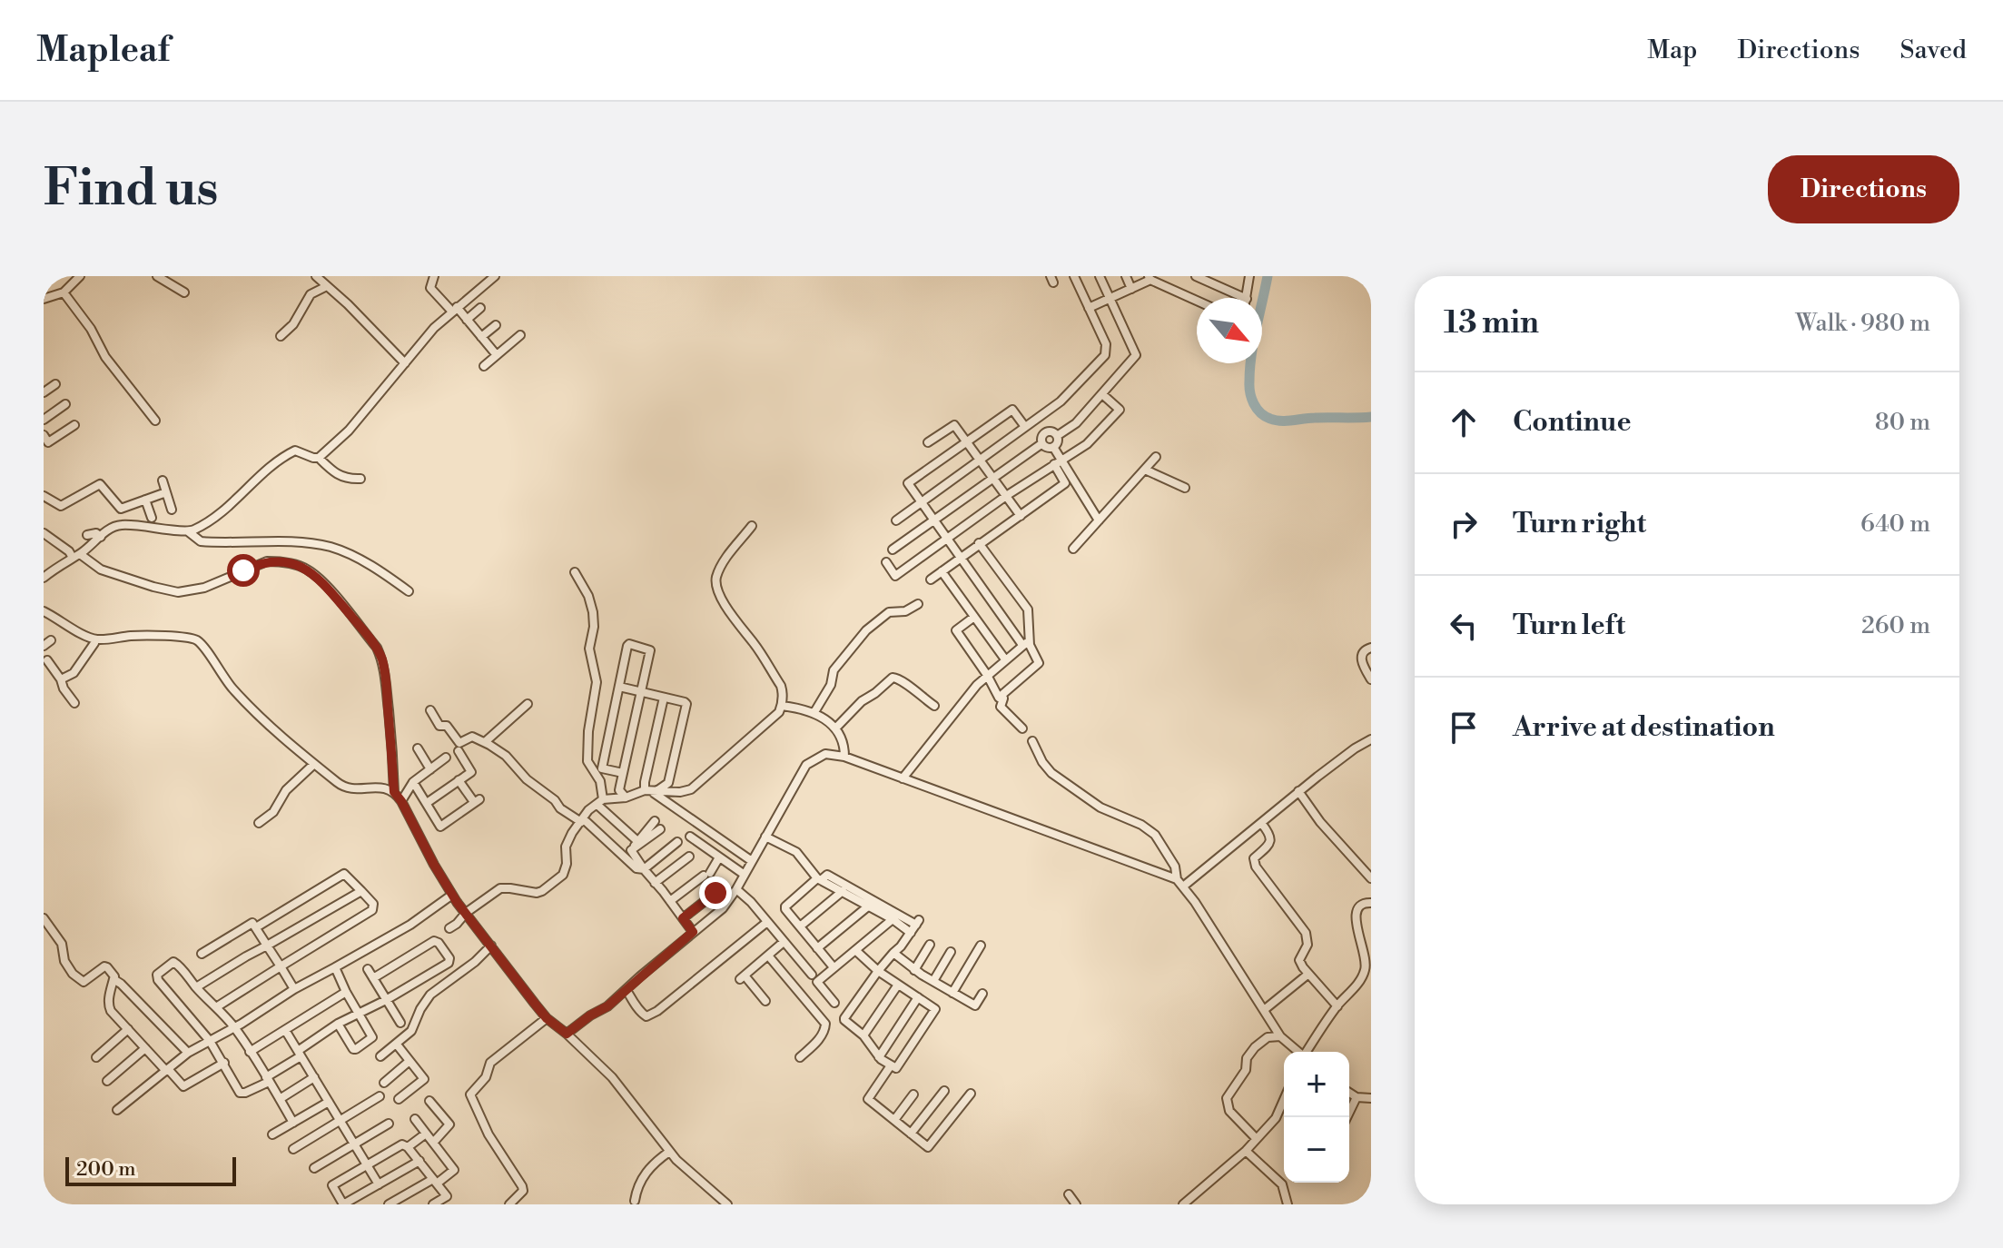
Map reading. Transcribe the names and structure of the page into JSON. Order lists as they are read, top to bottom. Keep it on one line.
{"scale_bar":"200 m","north":"bottom right","page":{"header":"Mapleaf","nav":["Map","Directions","Saved"],"buttons":"Directions","title":"Find us","heading":["13 min","Walk · 980 m"],"list":[["Continue","80 m"],["Turn right","640 m"],["Turn left","260 m"],"Arrive at destination"],"map_buttons":["+","−"],"scale":"200 m"}}
